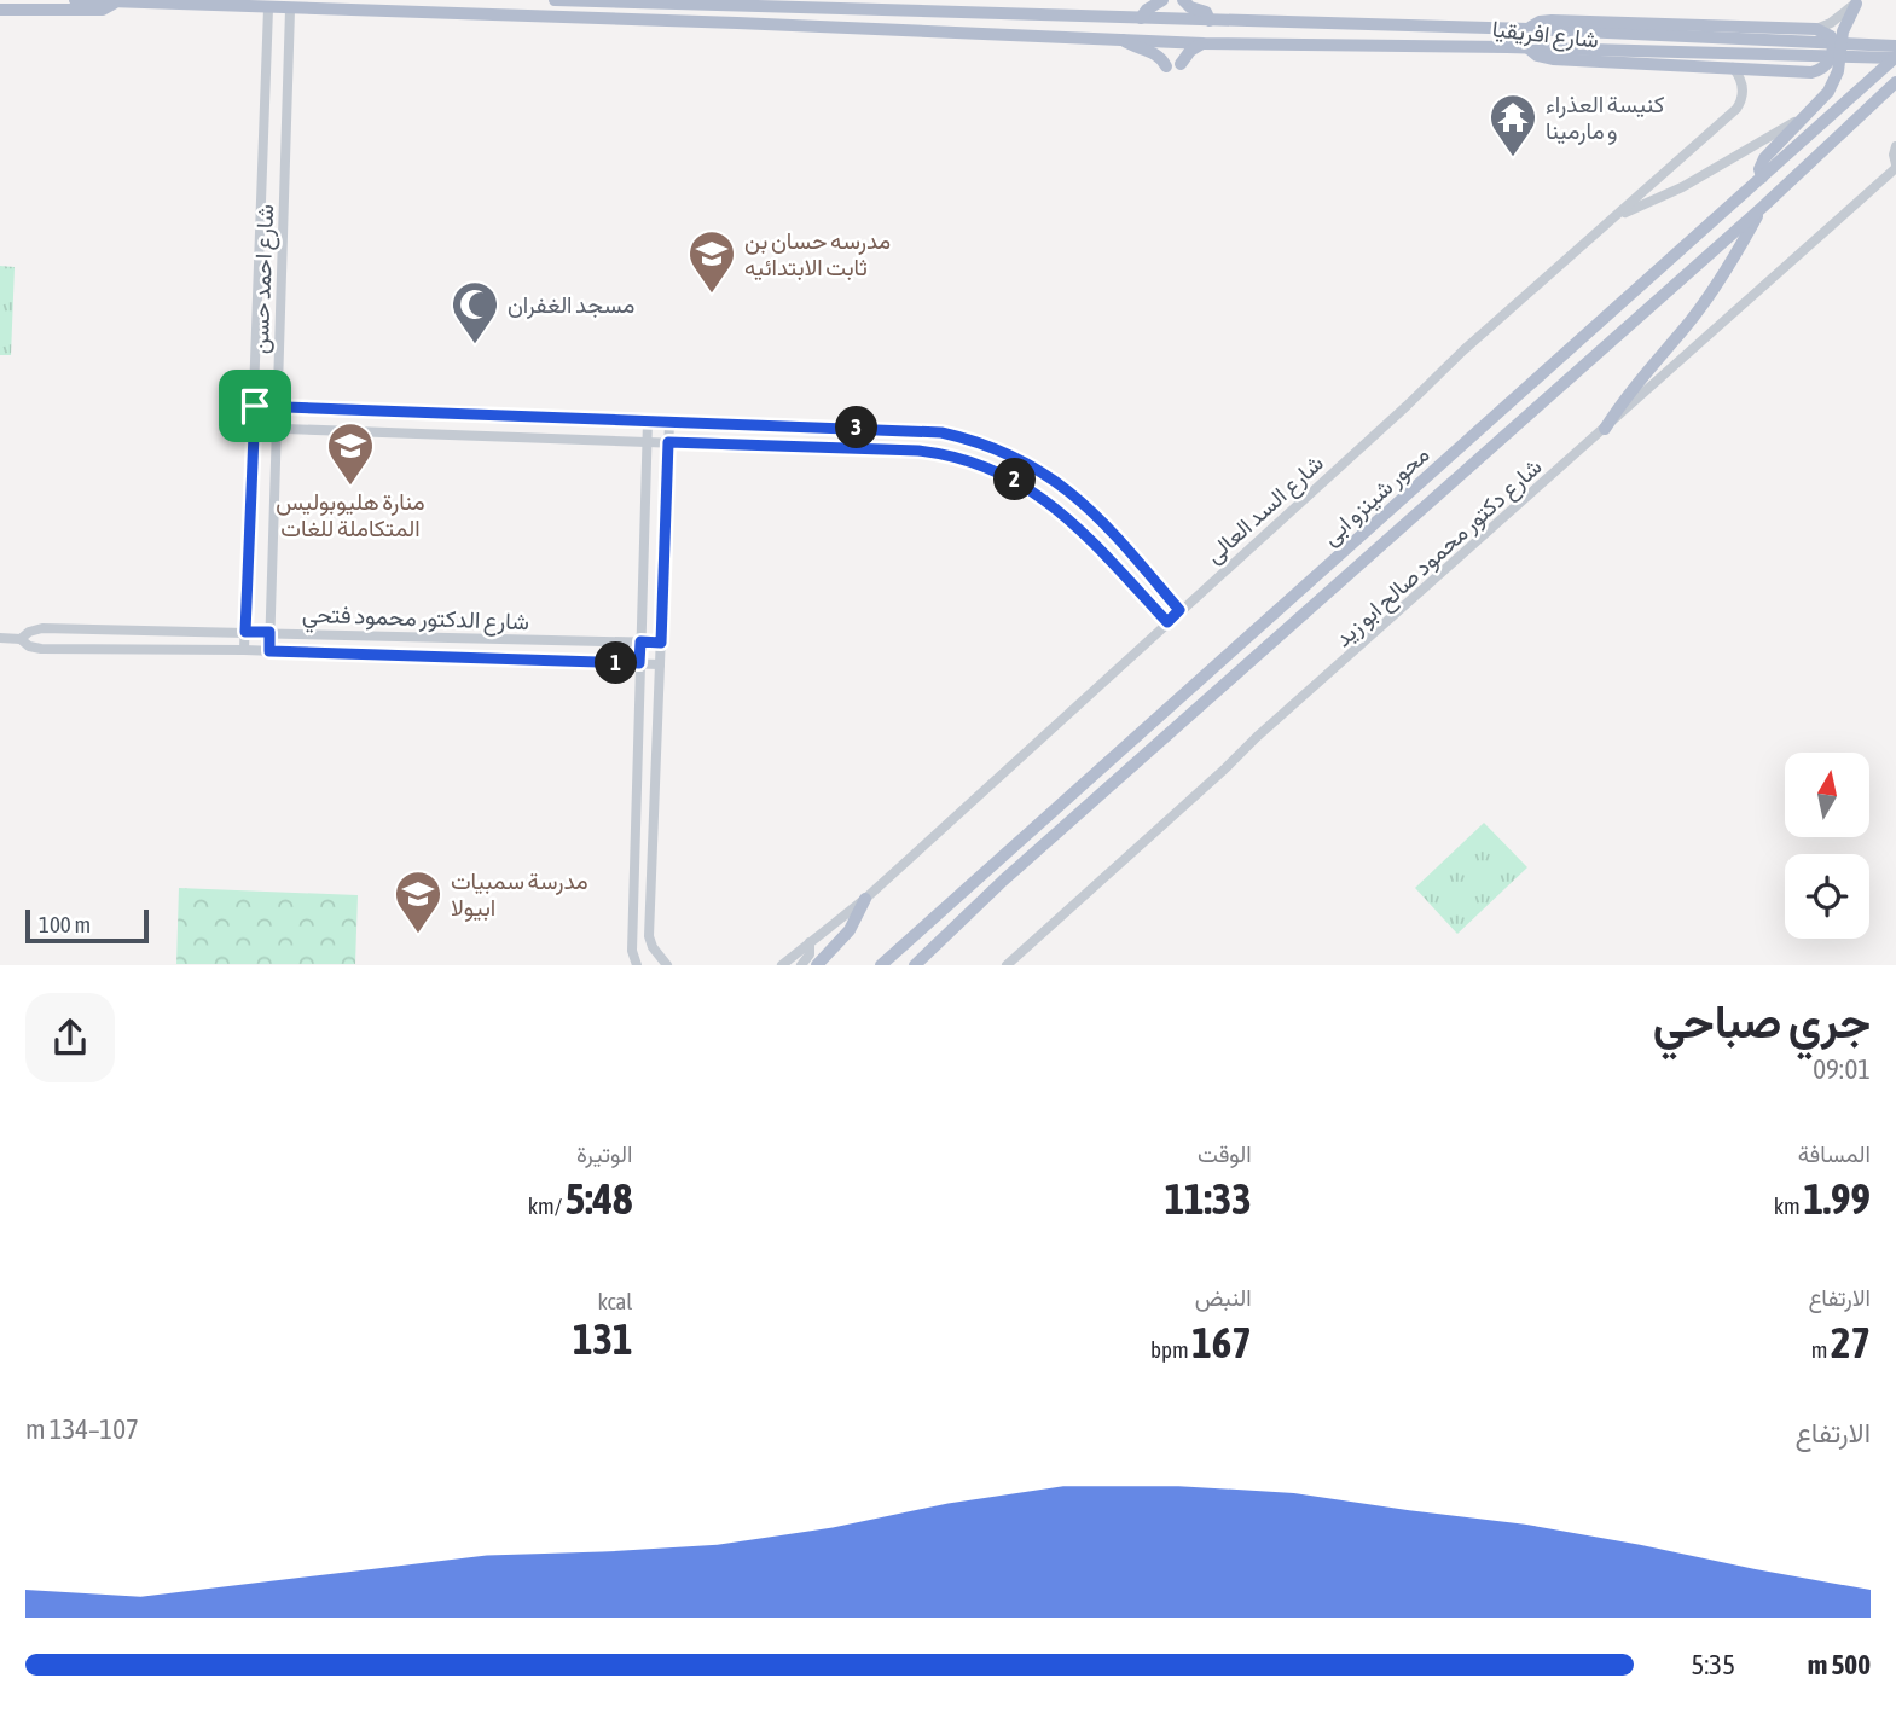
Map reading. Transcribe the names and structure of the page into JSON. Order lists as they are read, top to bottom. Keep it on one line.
{"streets":{"main road":["شارع افريقيا","محور شينزو ابى"],"street":["شارع احمد حسن","شارع السد العالى","شارع دكتور محمود صالح ابو زيد","شارع الدكتور محمود فتحي"]},"crossings":[["شارع افريقيا","شارع احمد حسن"],["شارع افريقيا","شارع السد العالى"],["شارع احمد حسن","شارع الدكتور محمود فتحي"]],"places":{"temple":["كنيسة العذراء و مارمينا"],"school or university":["مدرسه حسان بن ثابت الابتدائيه","منارة هليوبوليس المتكاملة للغات","مدرسة سمبيات ابيولا"],"mosque":["مسجد الغفران"]},"scale_bar":"100 m","north":"top","page":{"pins":["3","2","1"],"scale":"100 m","heading":["جري صباحي","09:01"],"stats":[["المسافة","1.99 km"],["الوقت","11:33"],["الوتيرة","5:48 /km"],["الارتفاع","27 m"],["النبض","167 bpm"],["kcal","131"]],"chart":["الارتفاع","107–134 m"],"list":[{"name":"500 m","note":"5:35"}]}}
